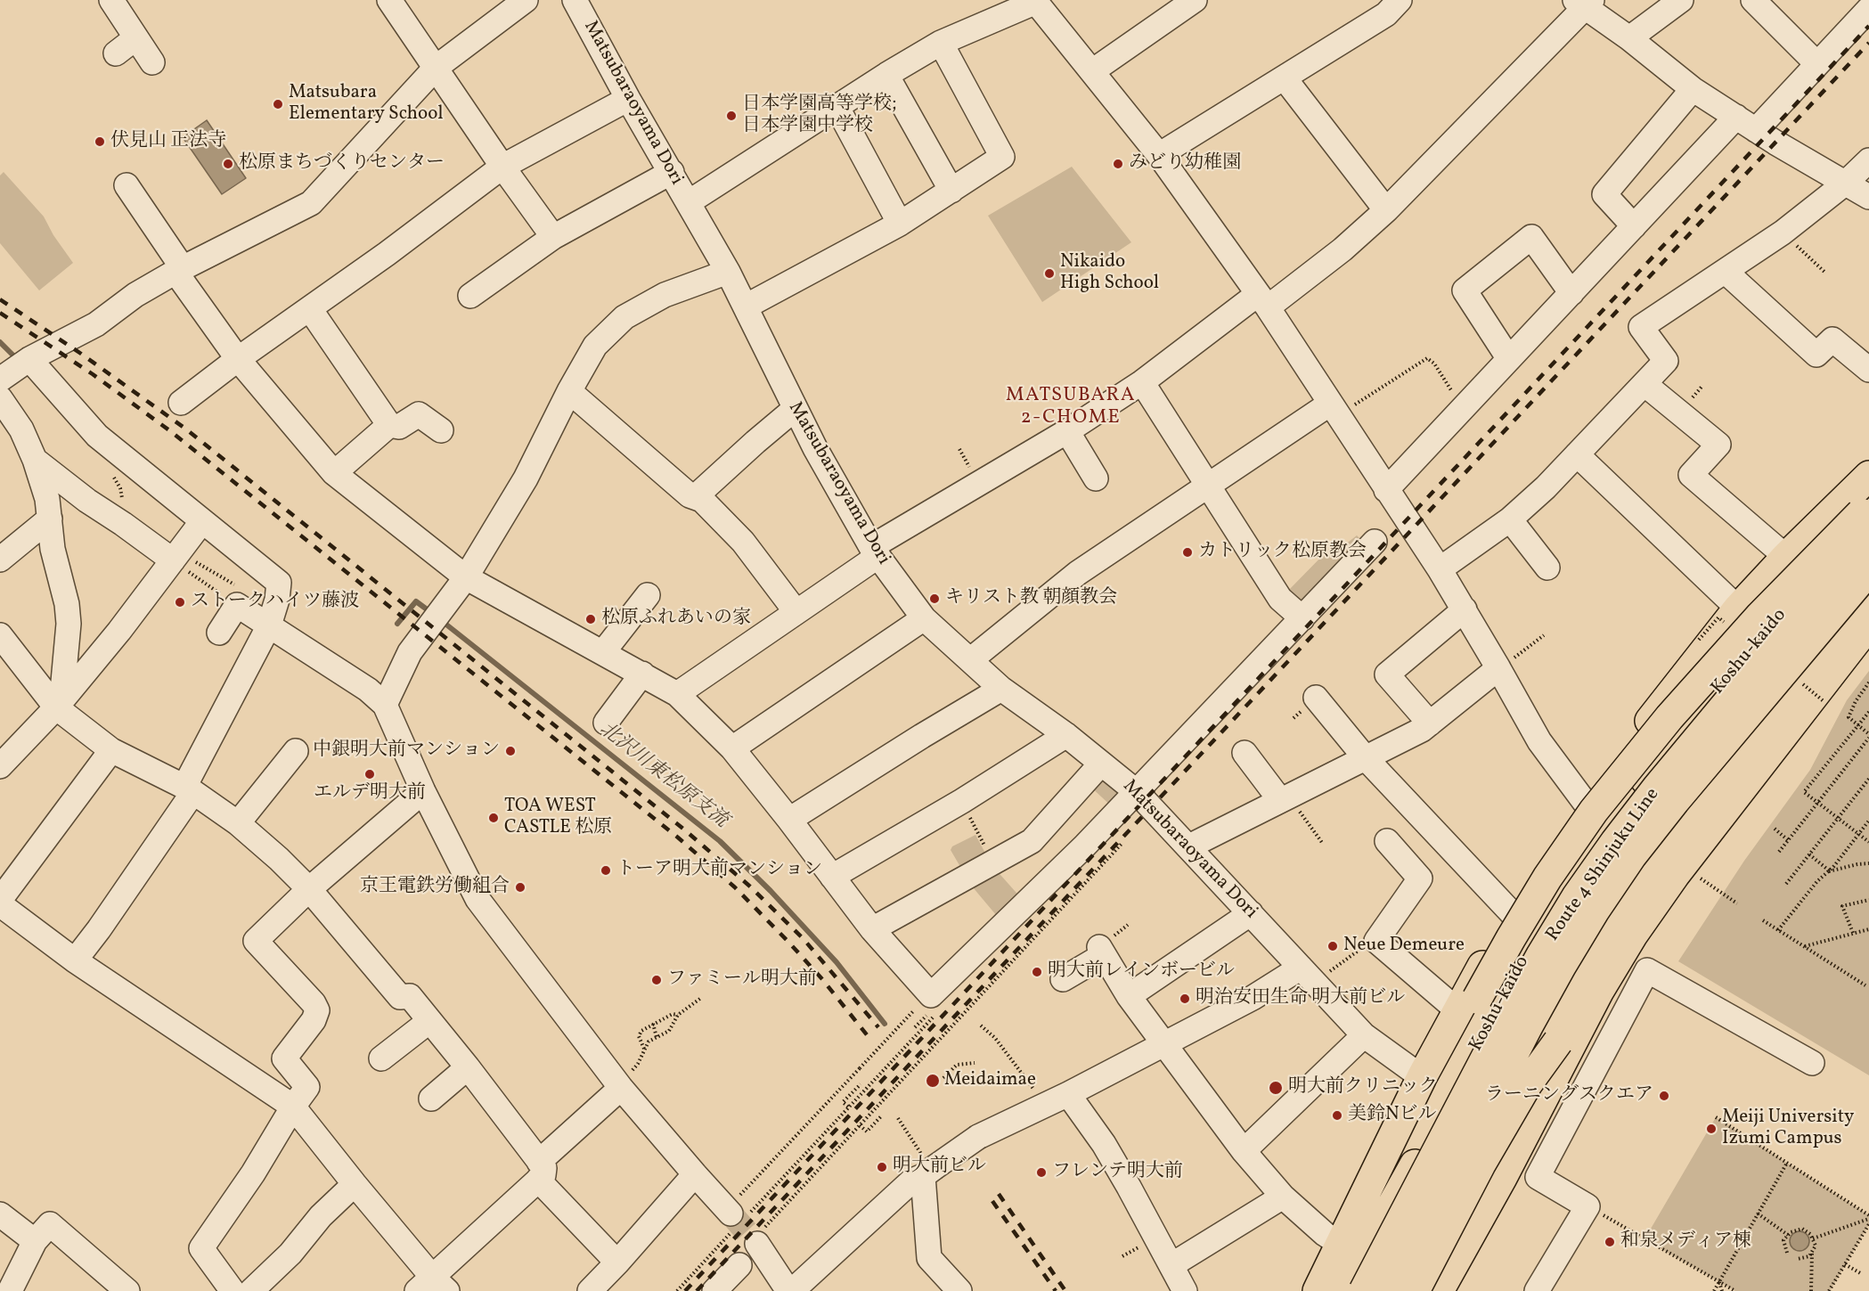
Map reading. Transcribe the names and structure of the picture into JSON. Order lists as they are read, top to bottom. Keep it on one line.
{"streets":{"highway":["Koshu-kaido","Route 4 Shinjuku Line"],"street":["Matsubaraoyama Dori"]},"districts":["MATSUBARA 2-CHOME"],"water":["北沢川東松原支流"],"places":["Matsubara Elementary School","日本学園高等学校; 日本学園中学校","伏見山 正法寺","松原まちづくりセンター","みどり幼稚園","Nikaido High School","カトリック松原教会","キリスト教 朝顔教会","ストークハイツ藤波","松原ふれあいの家","中銀明大前マンション","エルデ明大前","TOA WEST CASTLE 松原","トーア明大前マンション","京王電鉄労働組合","Neue Demeure","明大前レインボービル","ファミール明大前","明治安田生命 明大前ビル","Meidaimae","明大前クリニック","ラーニングスクエア","美鈴Nビル","Meiji University Izumi Campus","明大前ビル","フレンテ明大前","和泉メディア棟"]}
